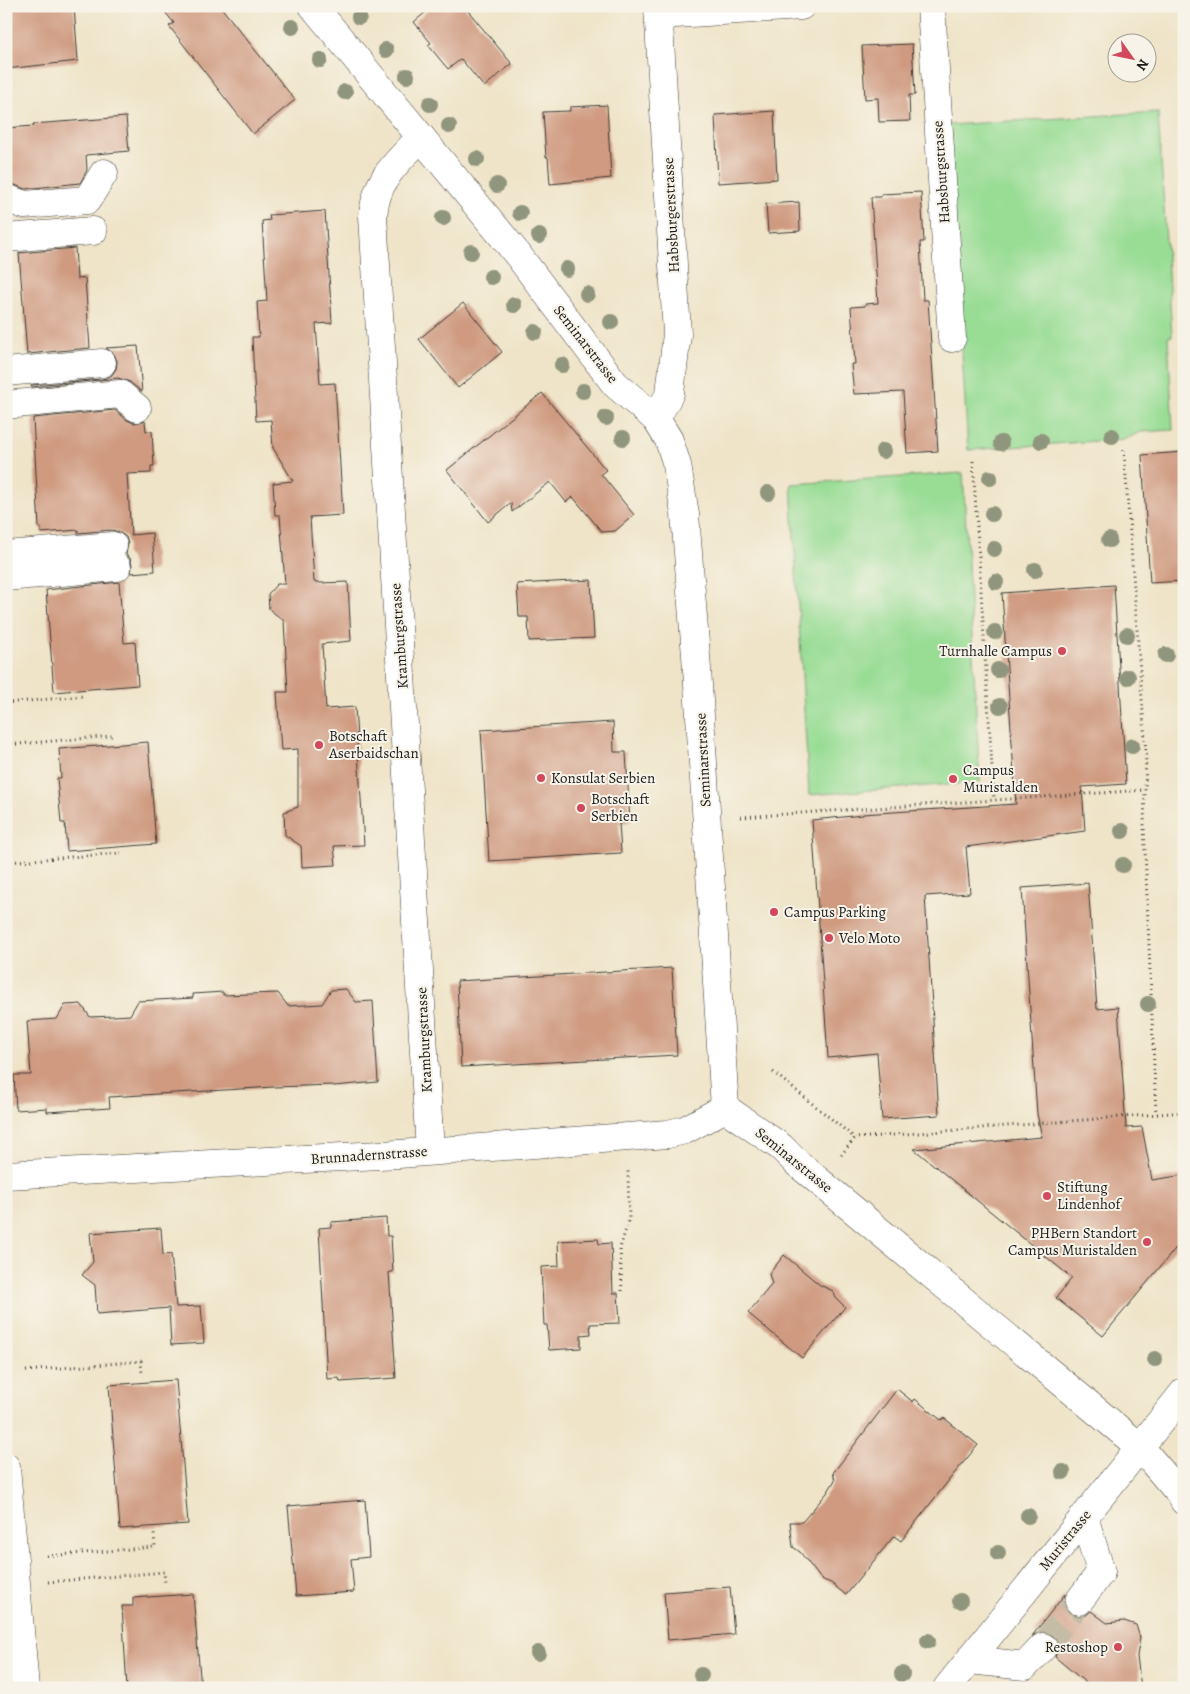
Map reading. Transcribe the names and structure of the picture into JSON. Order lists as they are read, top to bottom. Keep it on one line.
{"streets":{"street":["Habsburgstrasse","Habsburgerstrasse","Seminarstrasse","Kramburgstrasse","Brunnadernstrasse","Muristrasse"]},"crossings":[["Habsburgerstrasse","Seminarstrasse"],["Seminarstrasse","Kramburgstrasse"],["Seminarstrasse","Brunnadernstrasse"],["Seminarstrasse","Muristrasse"],["Kramburgstrasse","Brunnadernstrasse"]],"places":["Turnhalle Campus","Botschaft Aserbaidschan","Konsulat Serbien","Campus Muristalden","Botschaft Serbien","Campus Parking","Velo Moto","Stiftung Lindenhof","PHBern Standort Campus Muristalden","Restoshop"],"north":"bottom right"}
